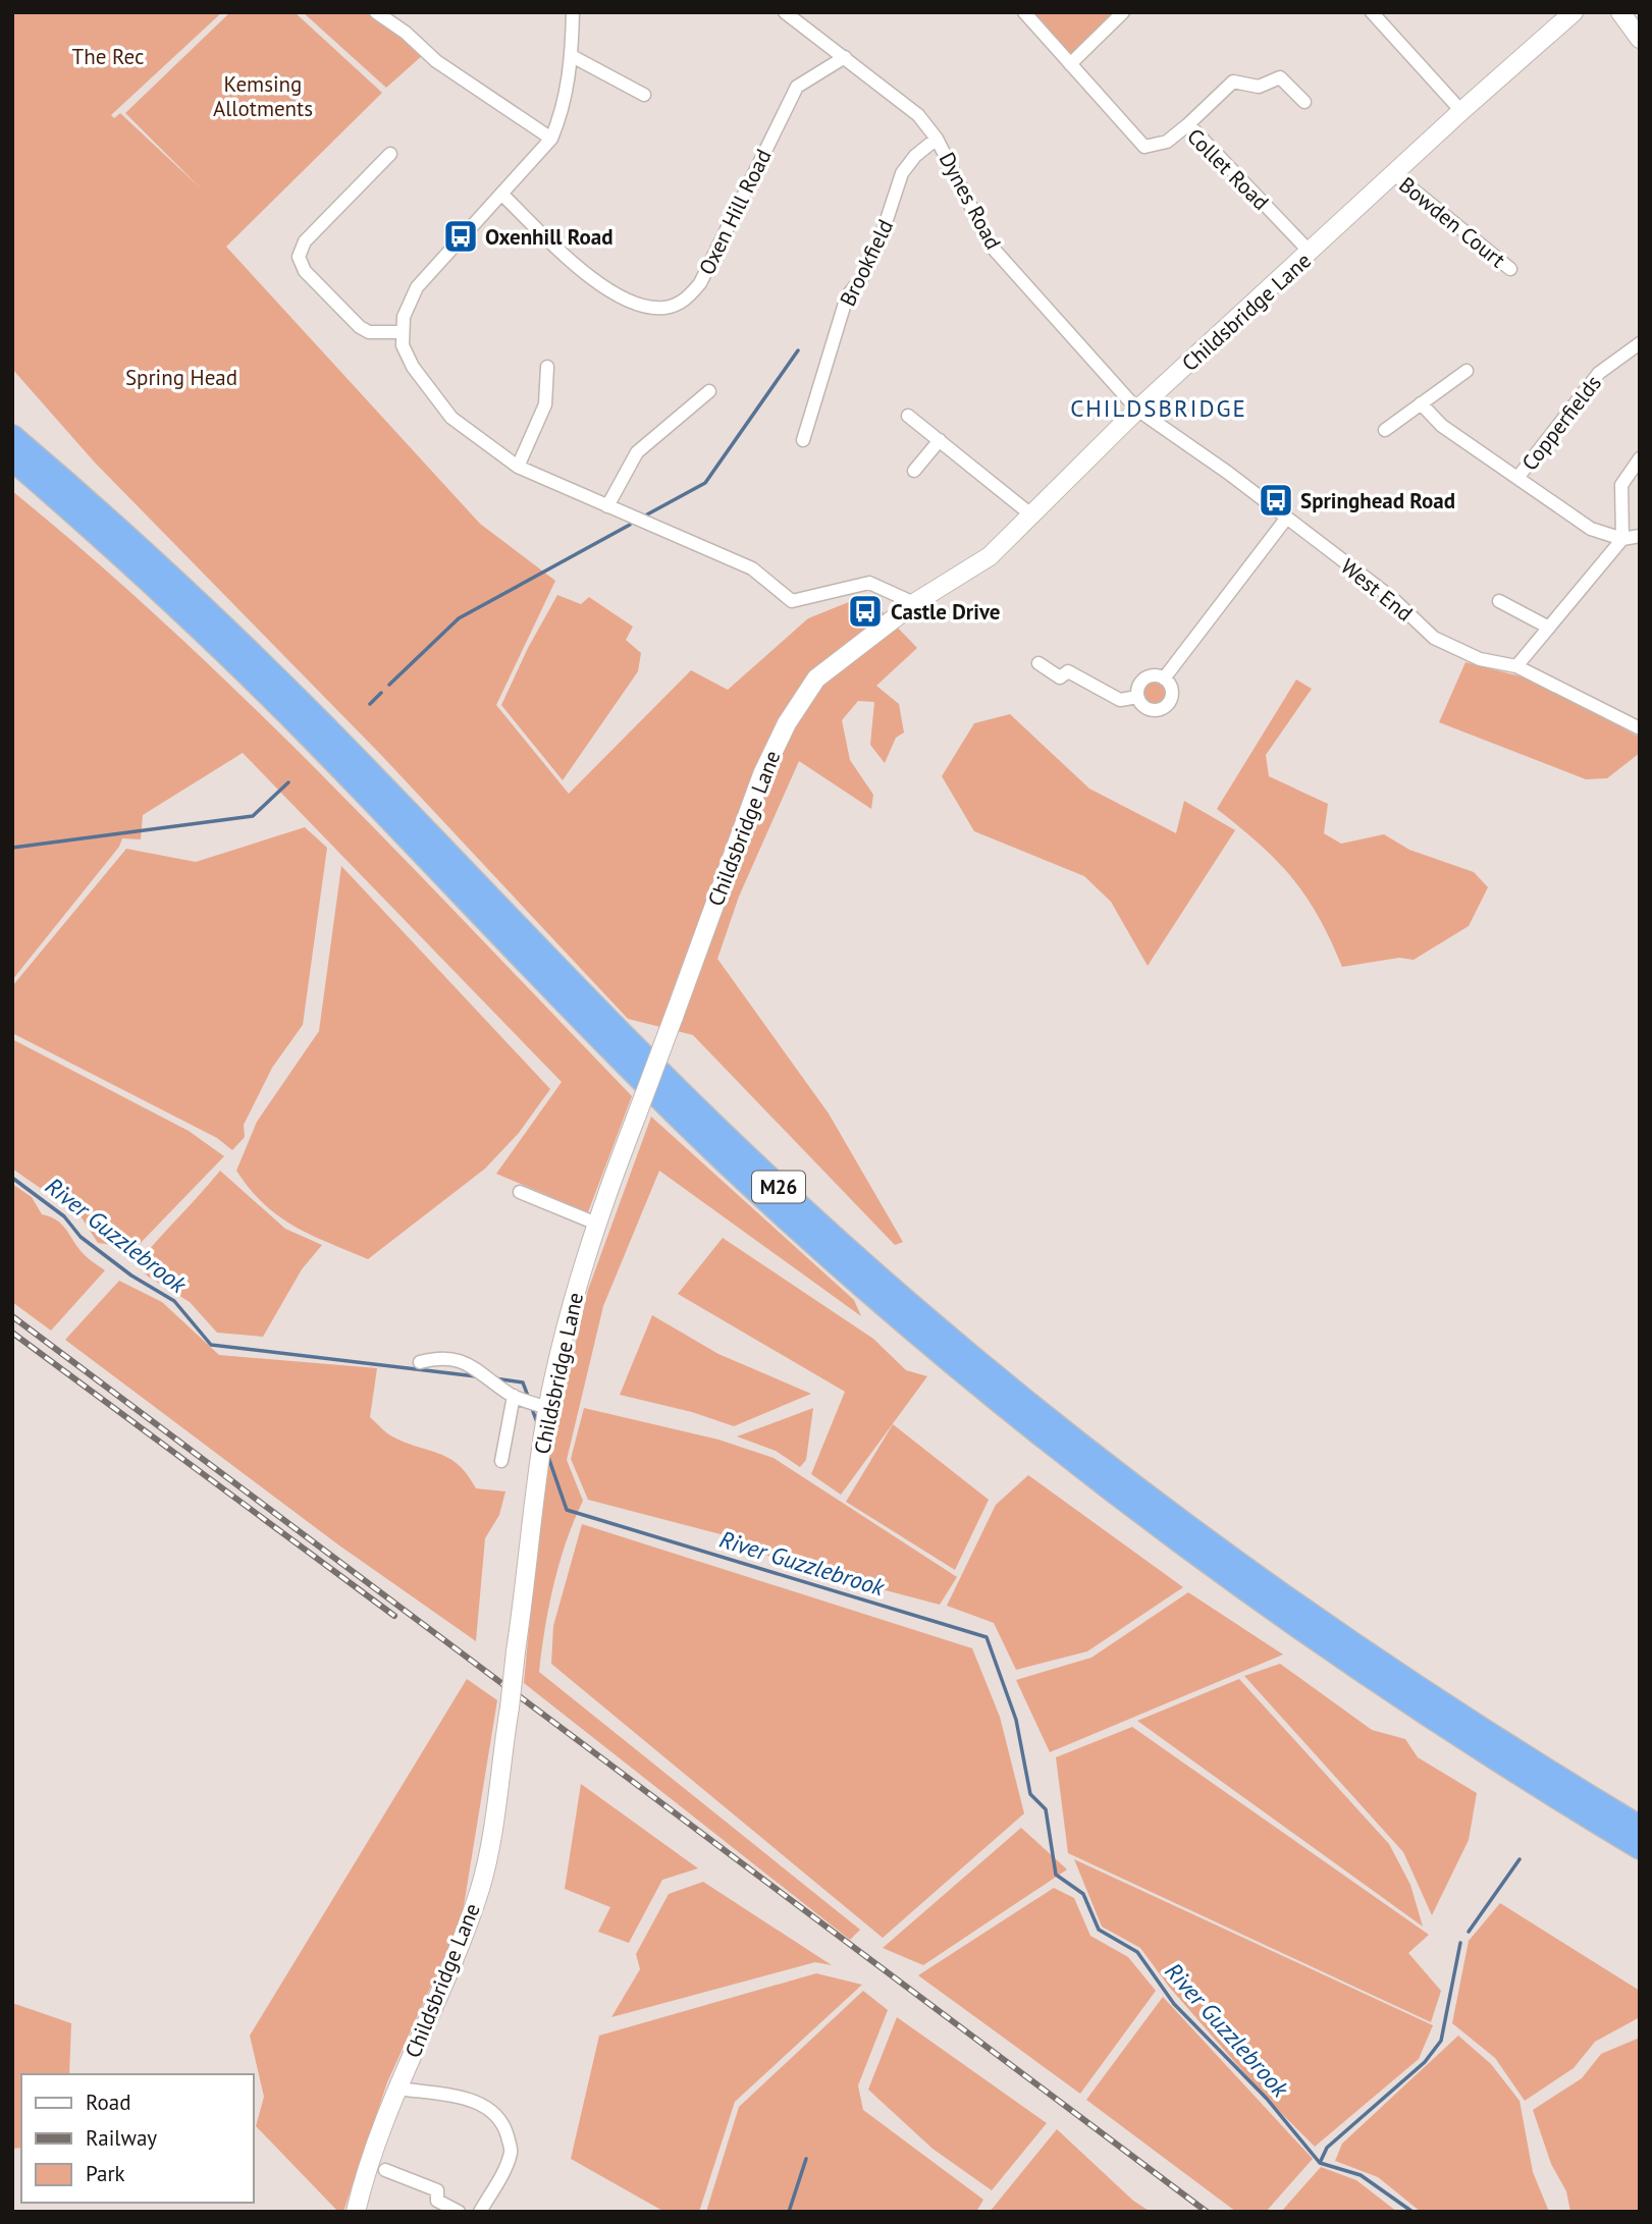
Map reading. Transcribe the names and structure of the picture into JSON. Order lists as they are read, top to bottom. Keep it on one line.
{"streets":{"highway":["M26"],"street":["Collet Road","Dynes Road","Oxen Hill Road","Bowden Court","Brookfield","Childsbridge Lane","Copperfields","West End"]},"crossings":[["Collet Road","Childsbridge Lane"],["Dynes Road","Oxen Hill Road"],["Dynes Road","Brookfield"],["Dynes Road","Childsbridge Lane"],["Dynes Road","West End"],["Bowden Court","Childsbridge Lane"],["Childsbridge Lane","West End"]],"districts":["CHILDSBRIDGE"],"water":["River Guzzlebrook"],"parks":["The Rec","Kemsing Allotments","Spring Head"],"places":{"bus stop":["Oxenhill Road","Springhead Road","Castle Drive"]},"legend":["Road","Railway","Park"]}
